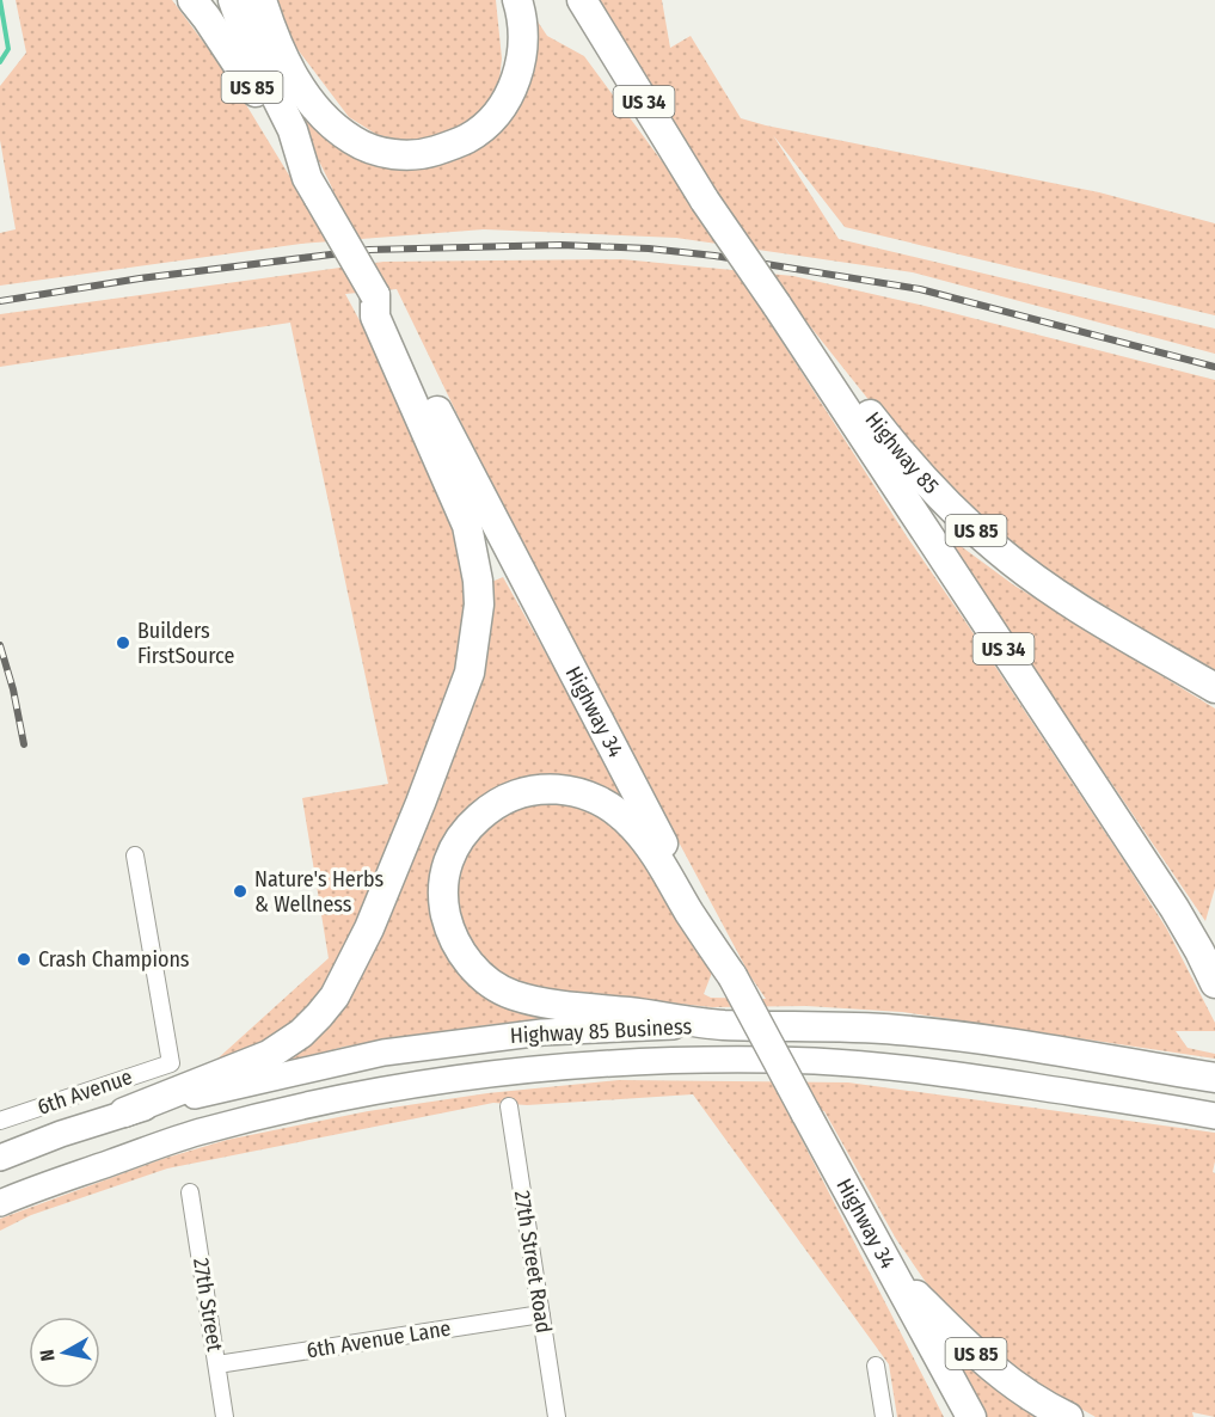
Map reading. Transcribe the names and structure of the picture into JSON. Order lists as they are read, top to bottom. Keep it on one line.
{"streets":{"highway":["US 85","US 34","Highway 85","Highway 34","Highway 85 Business"],"street":["6th Avenue","27th Street Road","27th Street","6th Avenue Lane"]},"crossings":[["US 85","Highway 34"],["US 34","Highway 85"],["27th Street Road","6th Avenue Lane"],["27th Street","6th Avenue Lane"]],"places":["Builders FirstSource","Nature's Herbs & Wellness","Crash Champions"],"north":"left"}
